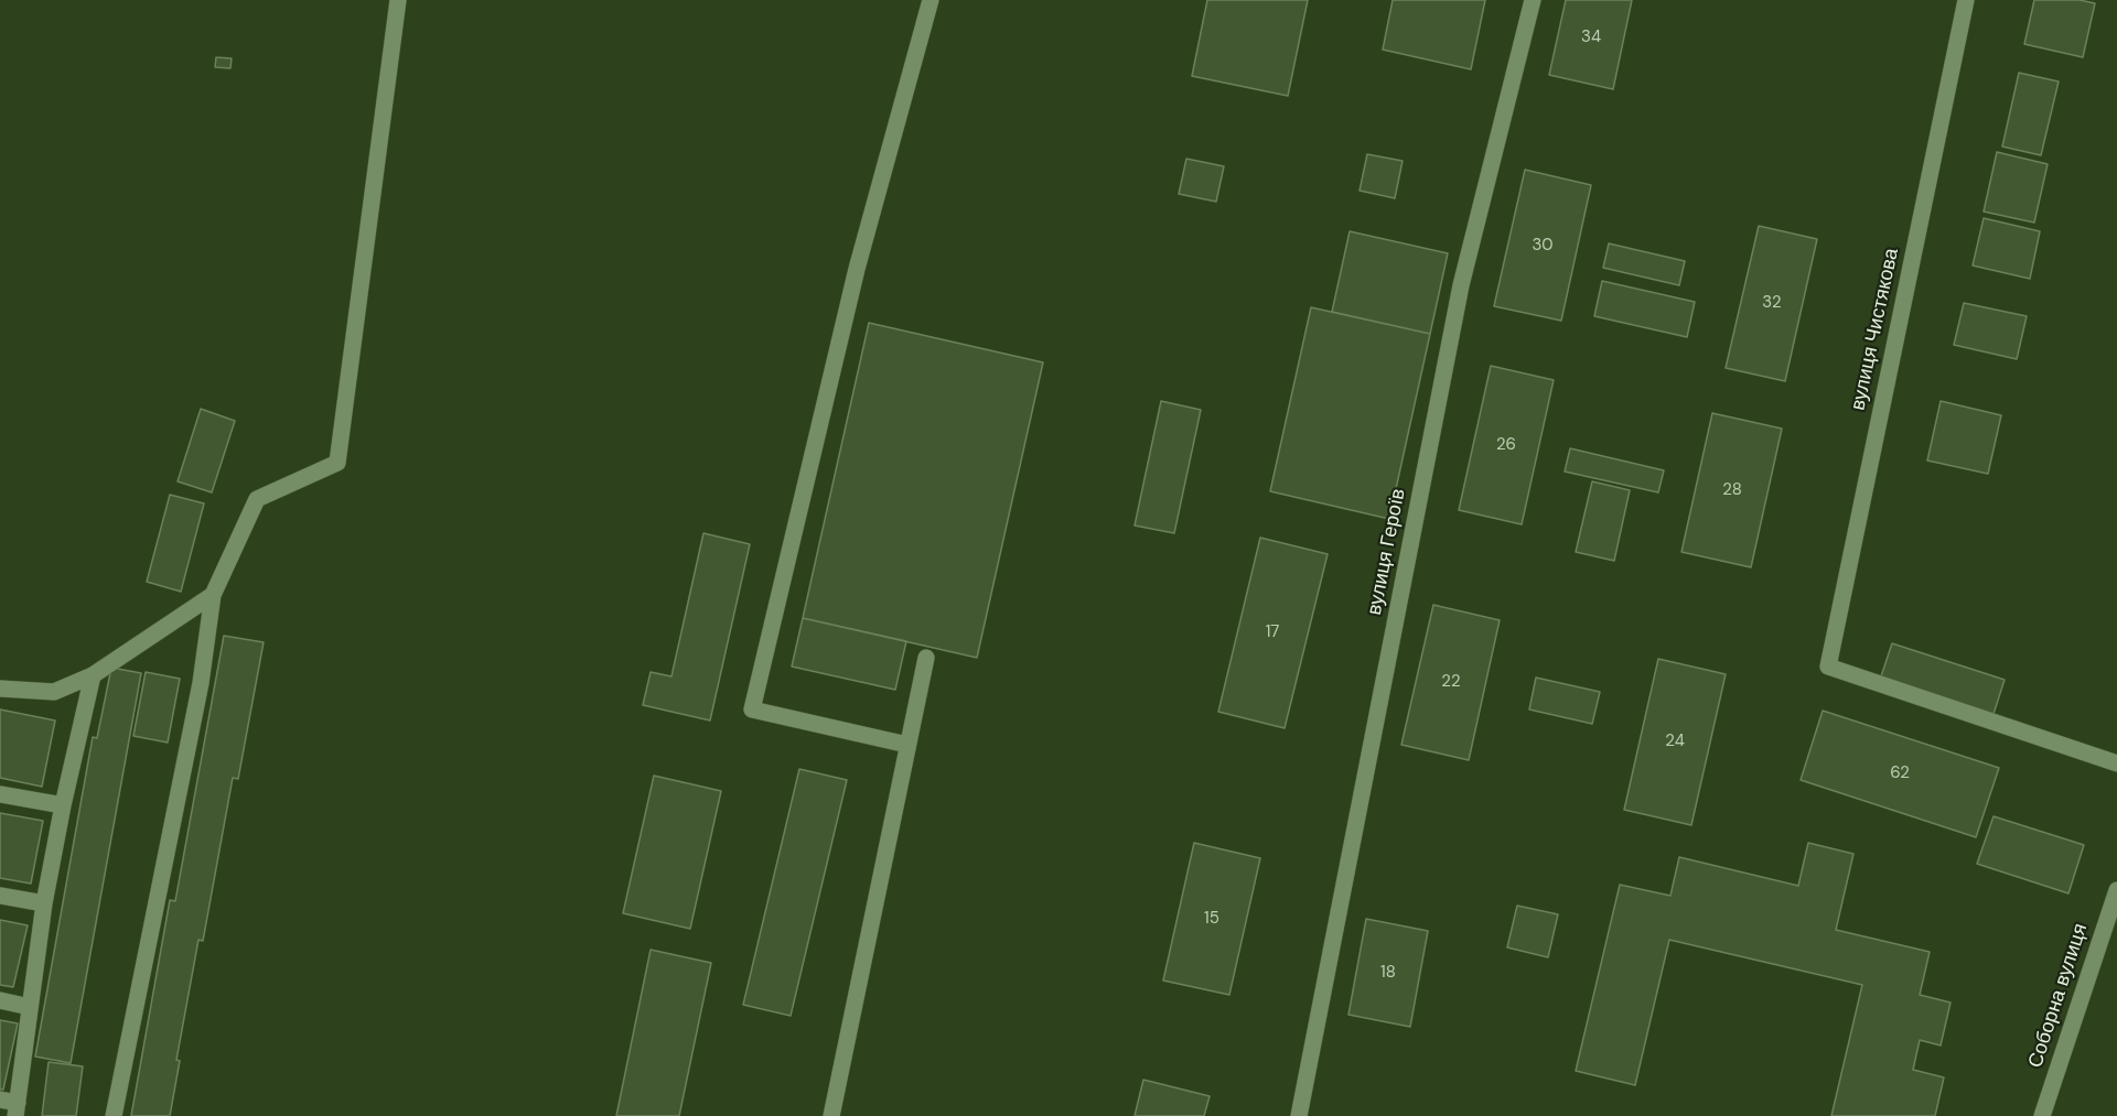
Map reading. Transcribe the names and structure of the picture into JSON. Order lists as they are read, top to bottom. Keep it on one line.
{"streets":{"street":["вулиця Чистякова","вулиця Героїв","Соборна вулиця"]},"house_numbers":["34","30","32","26","28","17","22","24","62","15","18"]}
